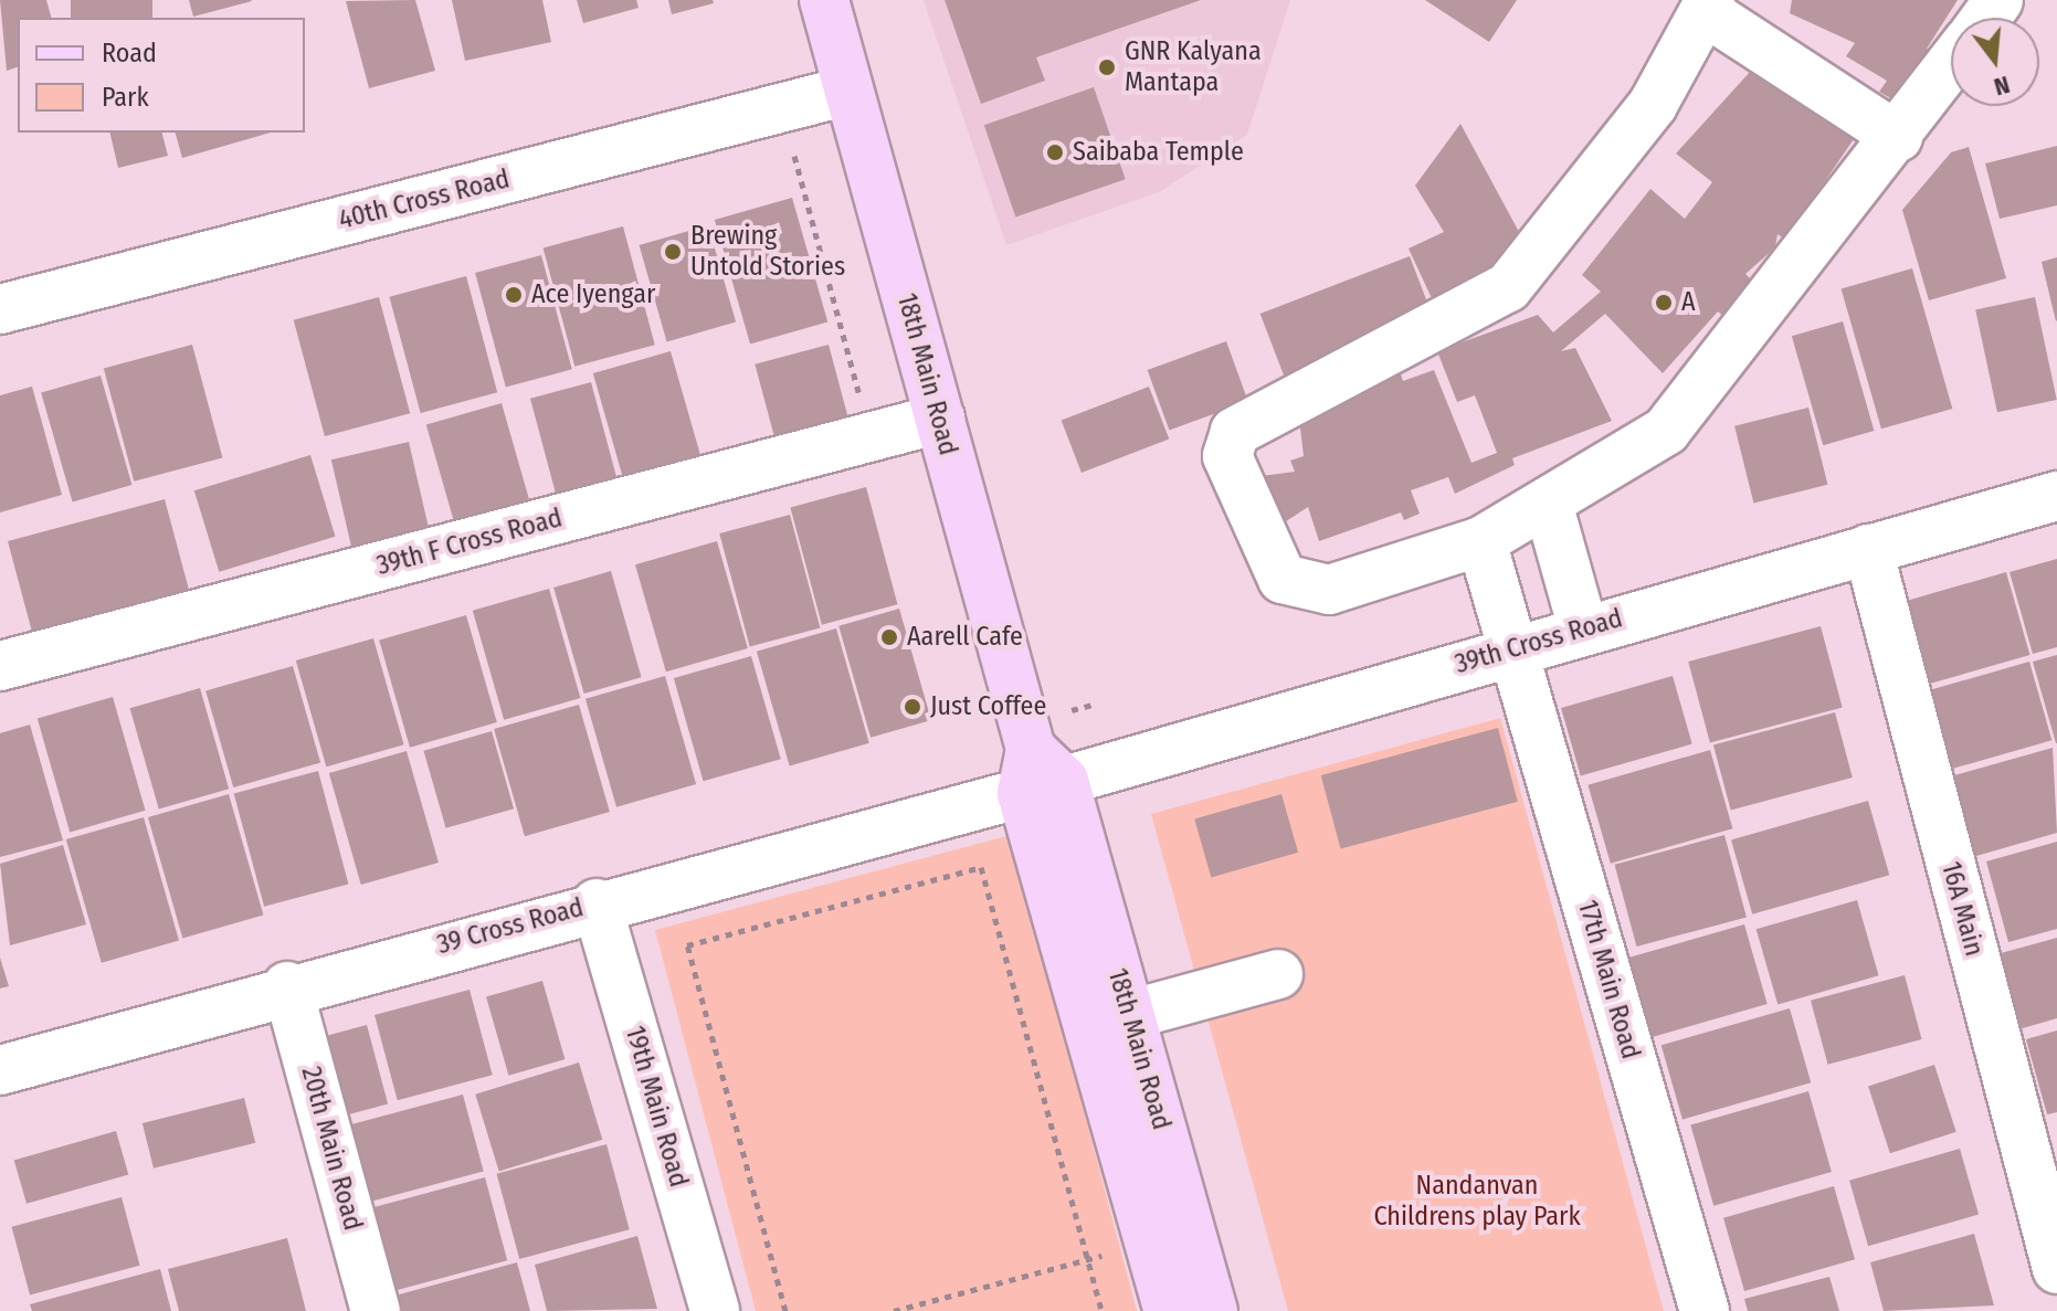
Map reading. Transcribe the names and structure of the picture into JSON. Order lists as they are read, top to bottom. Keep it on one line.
{"streets":{"main road":["18th Main Road"],"street":["40th Cross Road","39th F Cross Road","39th Cross Road","16A Main","39 Cross Road","17th Main Road","19th Main Road","20th Main Road"]},"crossings":[["40th Cross Road","18th Main Road"],["18th Main Road","39th F Cross Road"],["18th Main Road","39th Cross Road"],["18th Main Road","39 Cross Road"],["39th Cross Road","16A Main"],["39th Cross Road","39 Cross Road"],["39th Cross Road","17th Main Road"],["39 Cross Road","19th Main Road"],["39 Cross Road","20th Main Road"]],"parks":["Nandanvan Childrens play Park"],"places":["GNR Kalyana Mantapa","Saibaba Temple","Brewing Untold Stories","Ace Iyengar","A","Aarell Cafe","Just Coffee"],"legend":["Road","Park"],"north":"bottom"}
